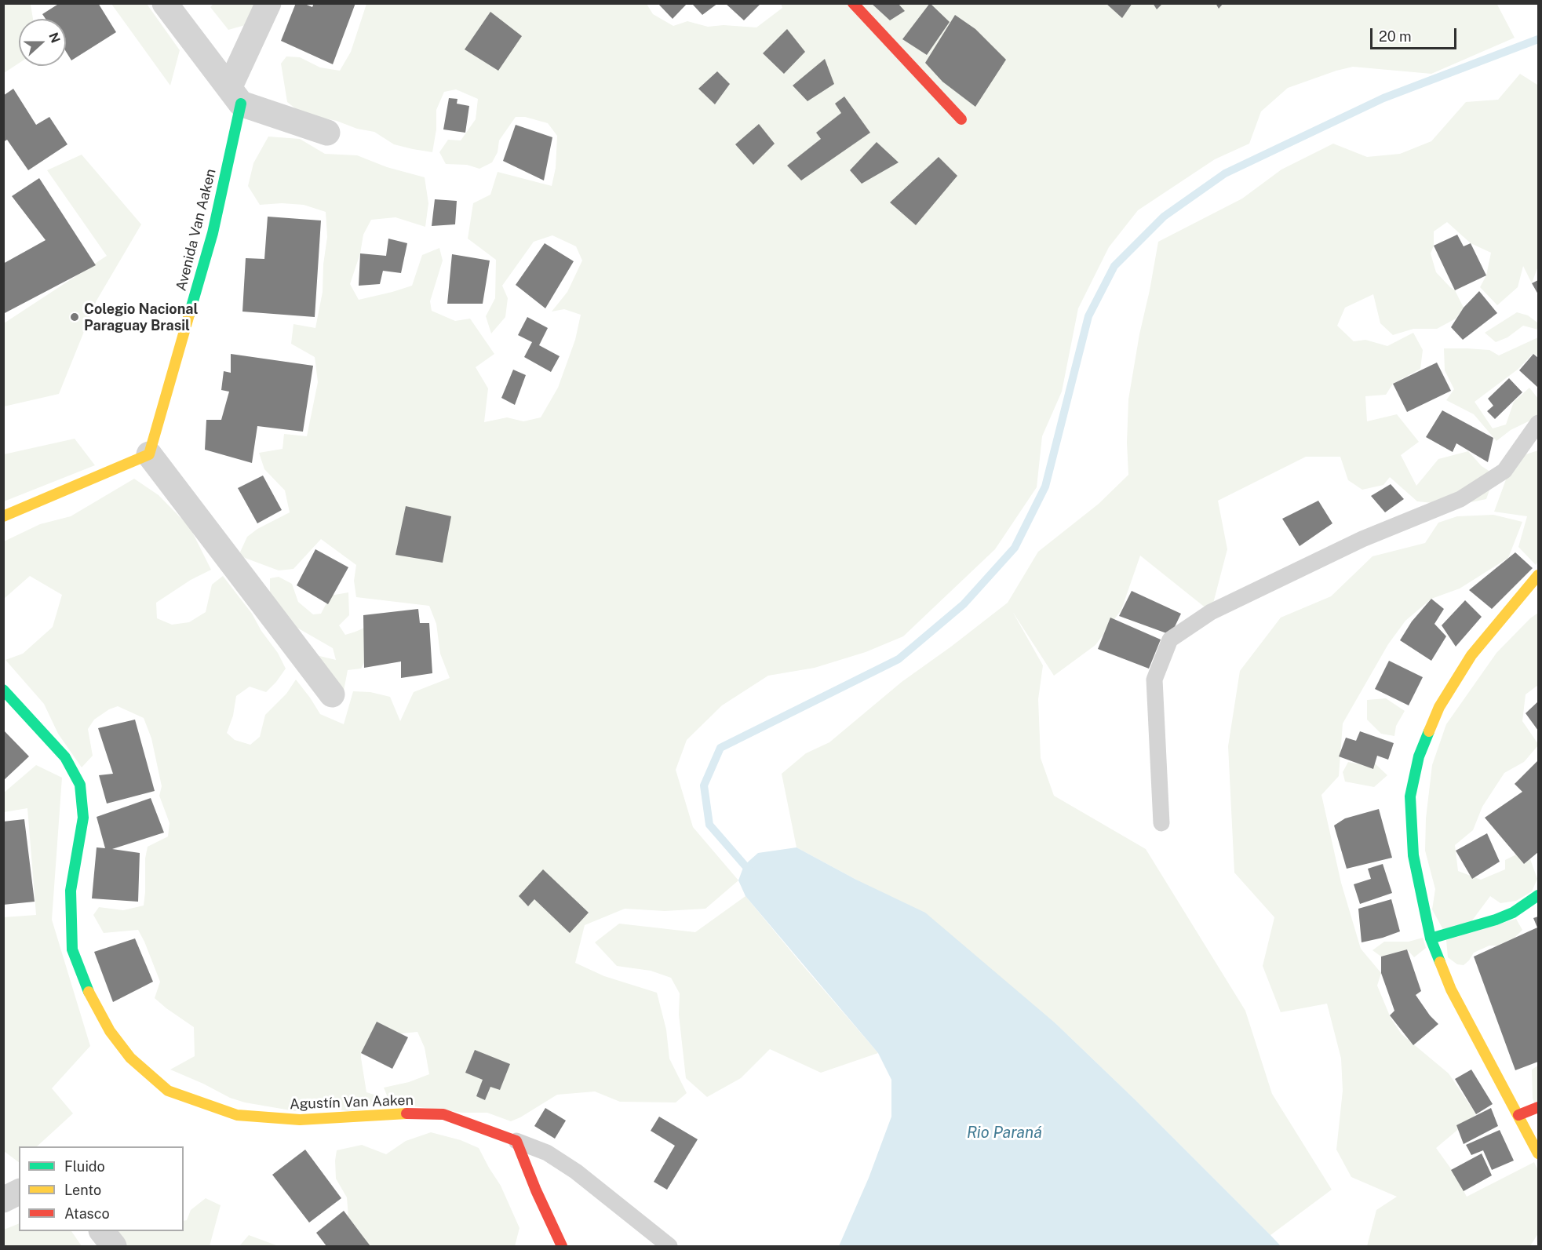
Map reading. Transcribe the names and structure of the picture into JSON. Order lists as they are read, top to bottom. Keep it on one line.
{"streets":{"street":["Avenida Van Aaken","Agustín Van Aaken"]},"water":["Rio Paraná"],"places":["Colegio Nacional Paraguay Brasil"],"legend":["Fluido","Lento","Atasco"],"scale_bar":"20 m","north":"right"}
